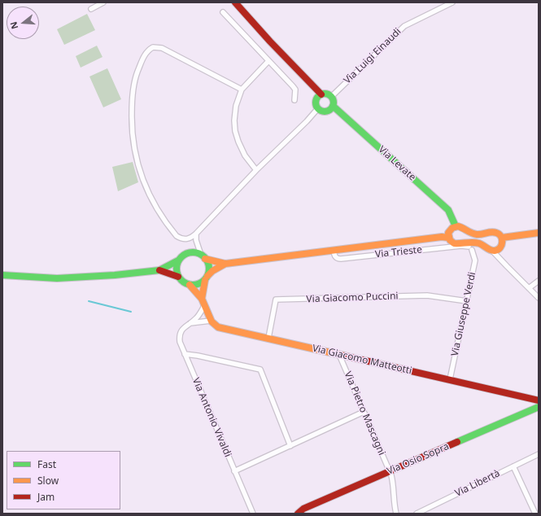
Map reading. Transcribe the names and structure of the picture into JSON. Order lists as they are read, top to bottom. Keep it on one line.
{"streets":{"street":["Via Luigi Einaudi","Via Levate","Via Trieste","Via Giacomo Puccini","Via Giuseppe Verdi","Via Giacomo Matteotti","Via Pietro Mascagni","Via Antonio Vivaldi","Via Osio Sopra","Via Libertà"]},"crossings":[["Via Luigi Einaudi","Via Levate"],["Via Trieste","Via Giuseppe Verdi"],["Via Giacomo Puccini","Via Giuseppe Verdi"],["Via Giacomo Puccini","Via Giacomo Matteotti"],["Via Giuseppe Verdi","Via Giacomo Matteotti"],["Via Giacomo Matteotti","Via Pietro Mascagni"],["Via Pietro Mascagni","Via Osio Sopra"]],"legend":["Fast","Slow","Jam"],"north":"left"}
